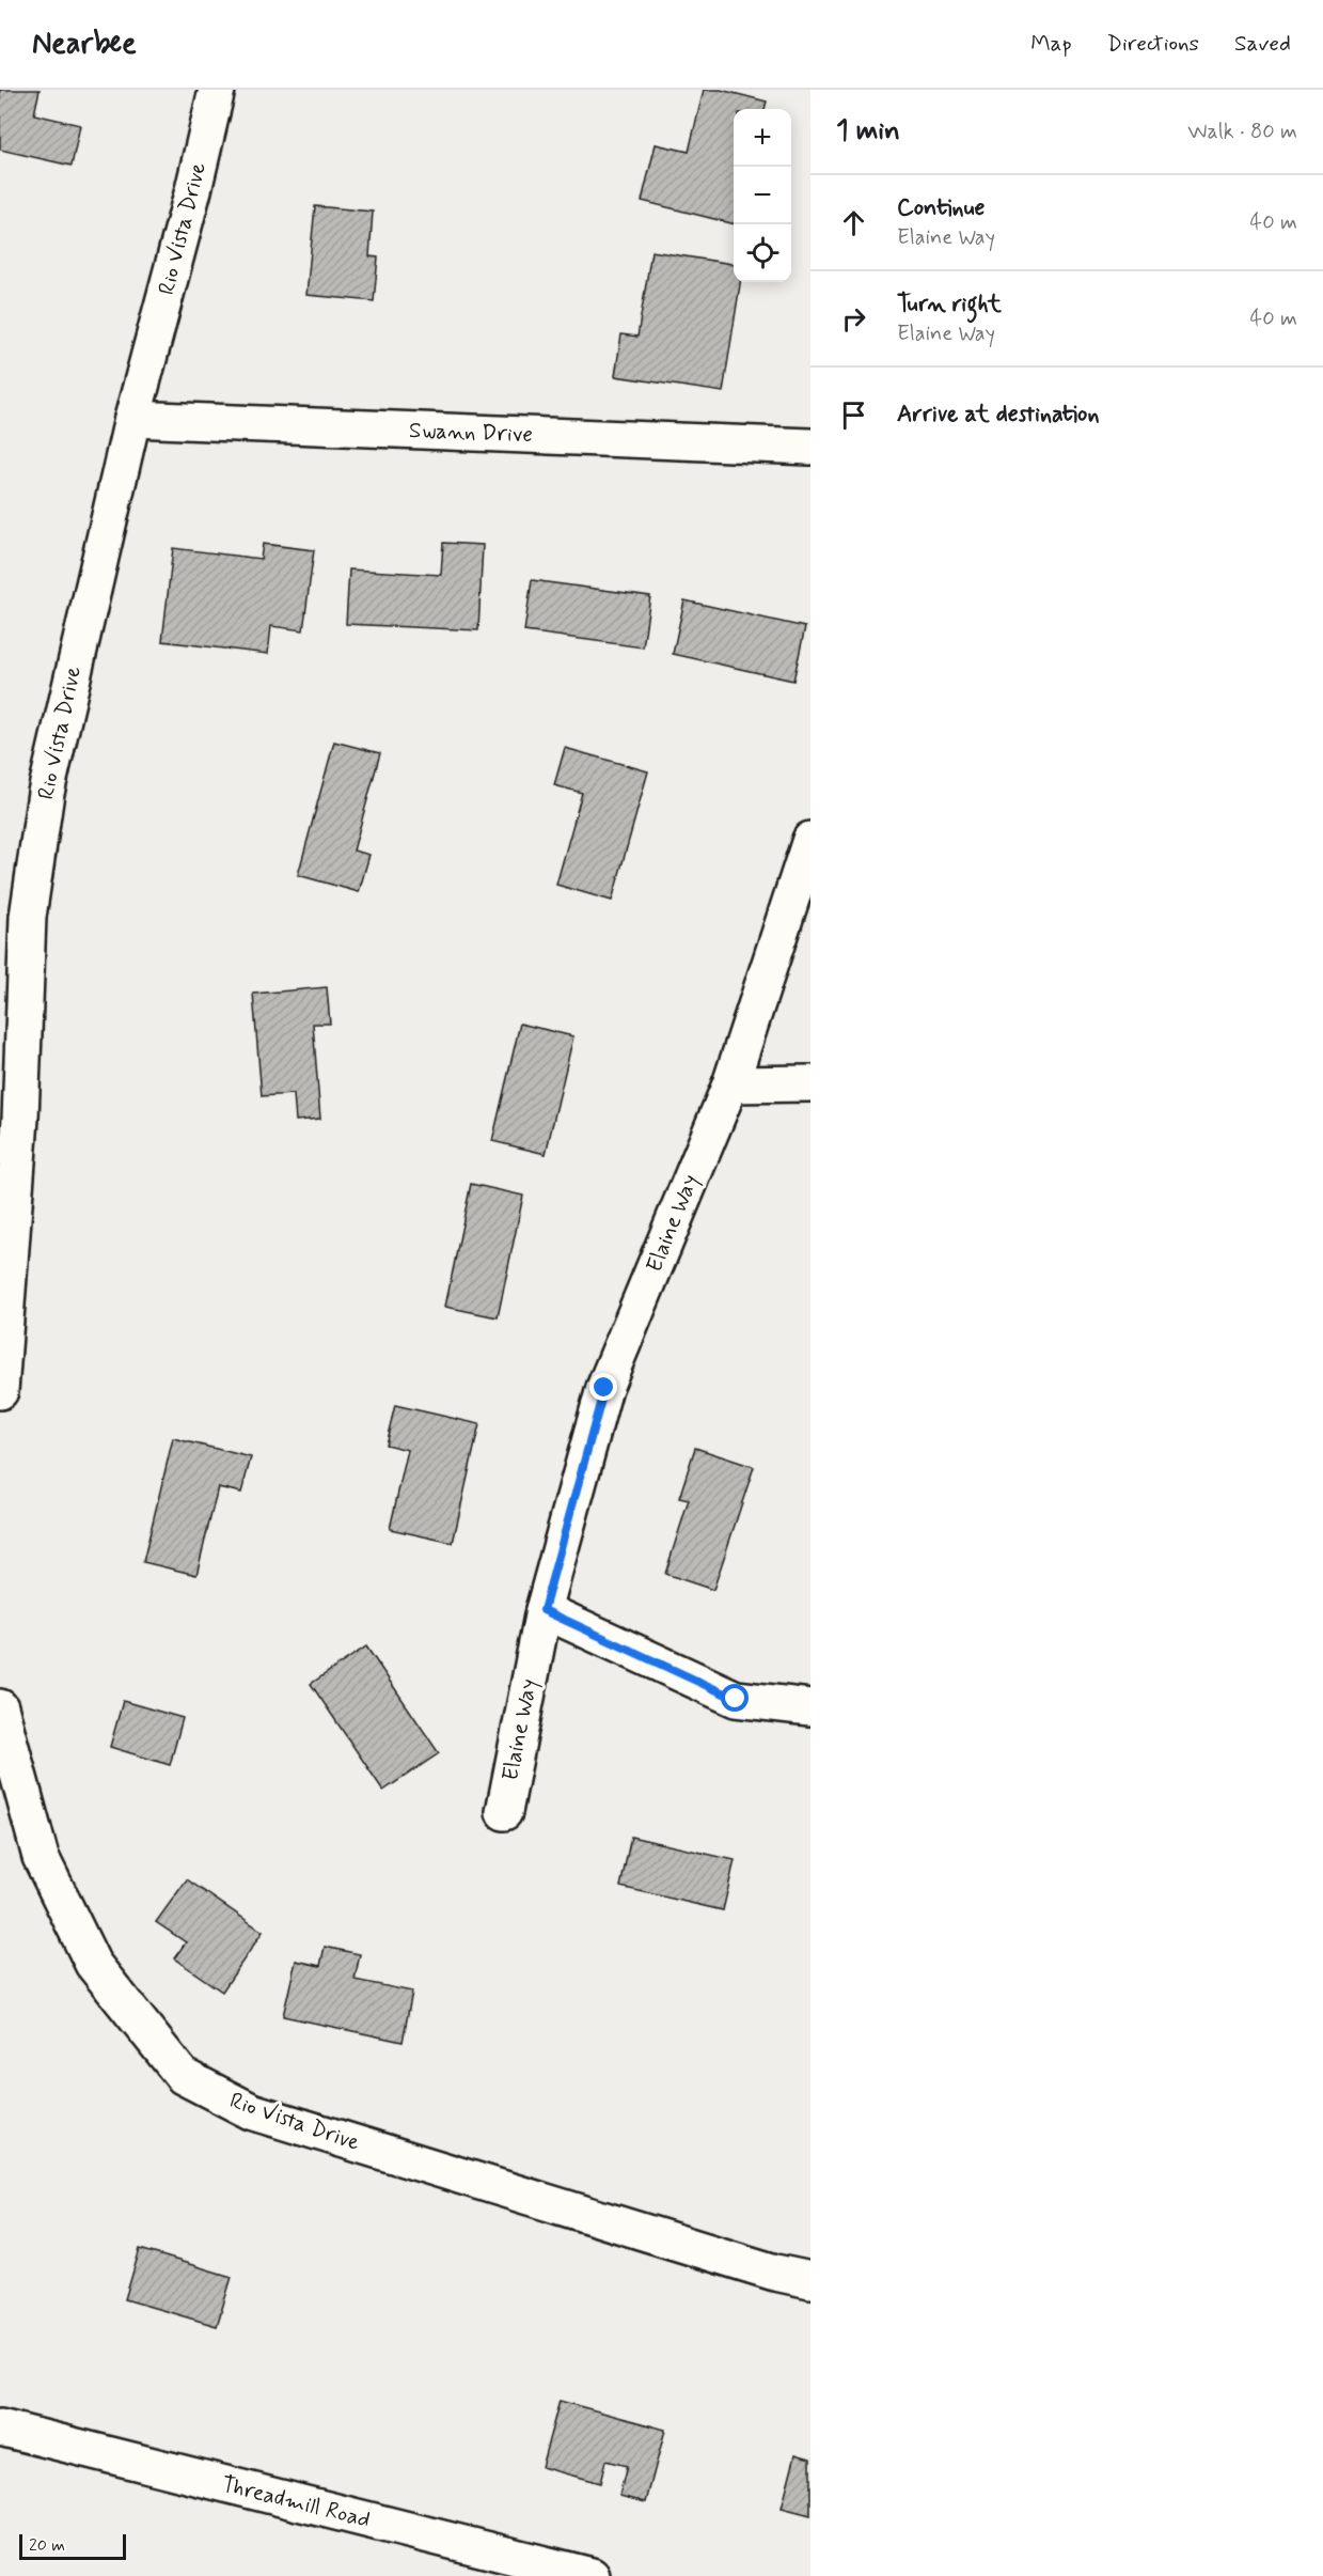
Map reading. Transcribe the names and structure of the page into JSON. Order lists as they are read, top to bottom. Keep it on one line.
{"streets":{"street":["Rio Vista Drive","Swann Drive","Elaine Way","Threadmill Road"]},"crossings":[["Rio Vista Drive","Swann Drive"]],"scale_bar":"20 m","page":{"header":"Nearbee","nav":["Map","Directions","Saved"],"heading":["1 min","Walk · 80 m"],"map_buttons":["+","−"],"list":[["Continue","Elaine Way","40 m"],["Turn right","Elaine Way","40 m"],"Arrive at destination"],"scale":"20 m"}}
